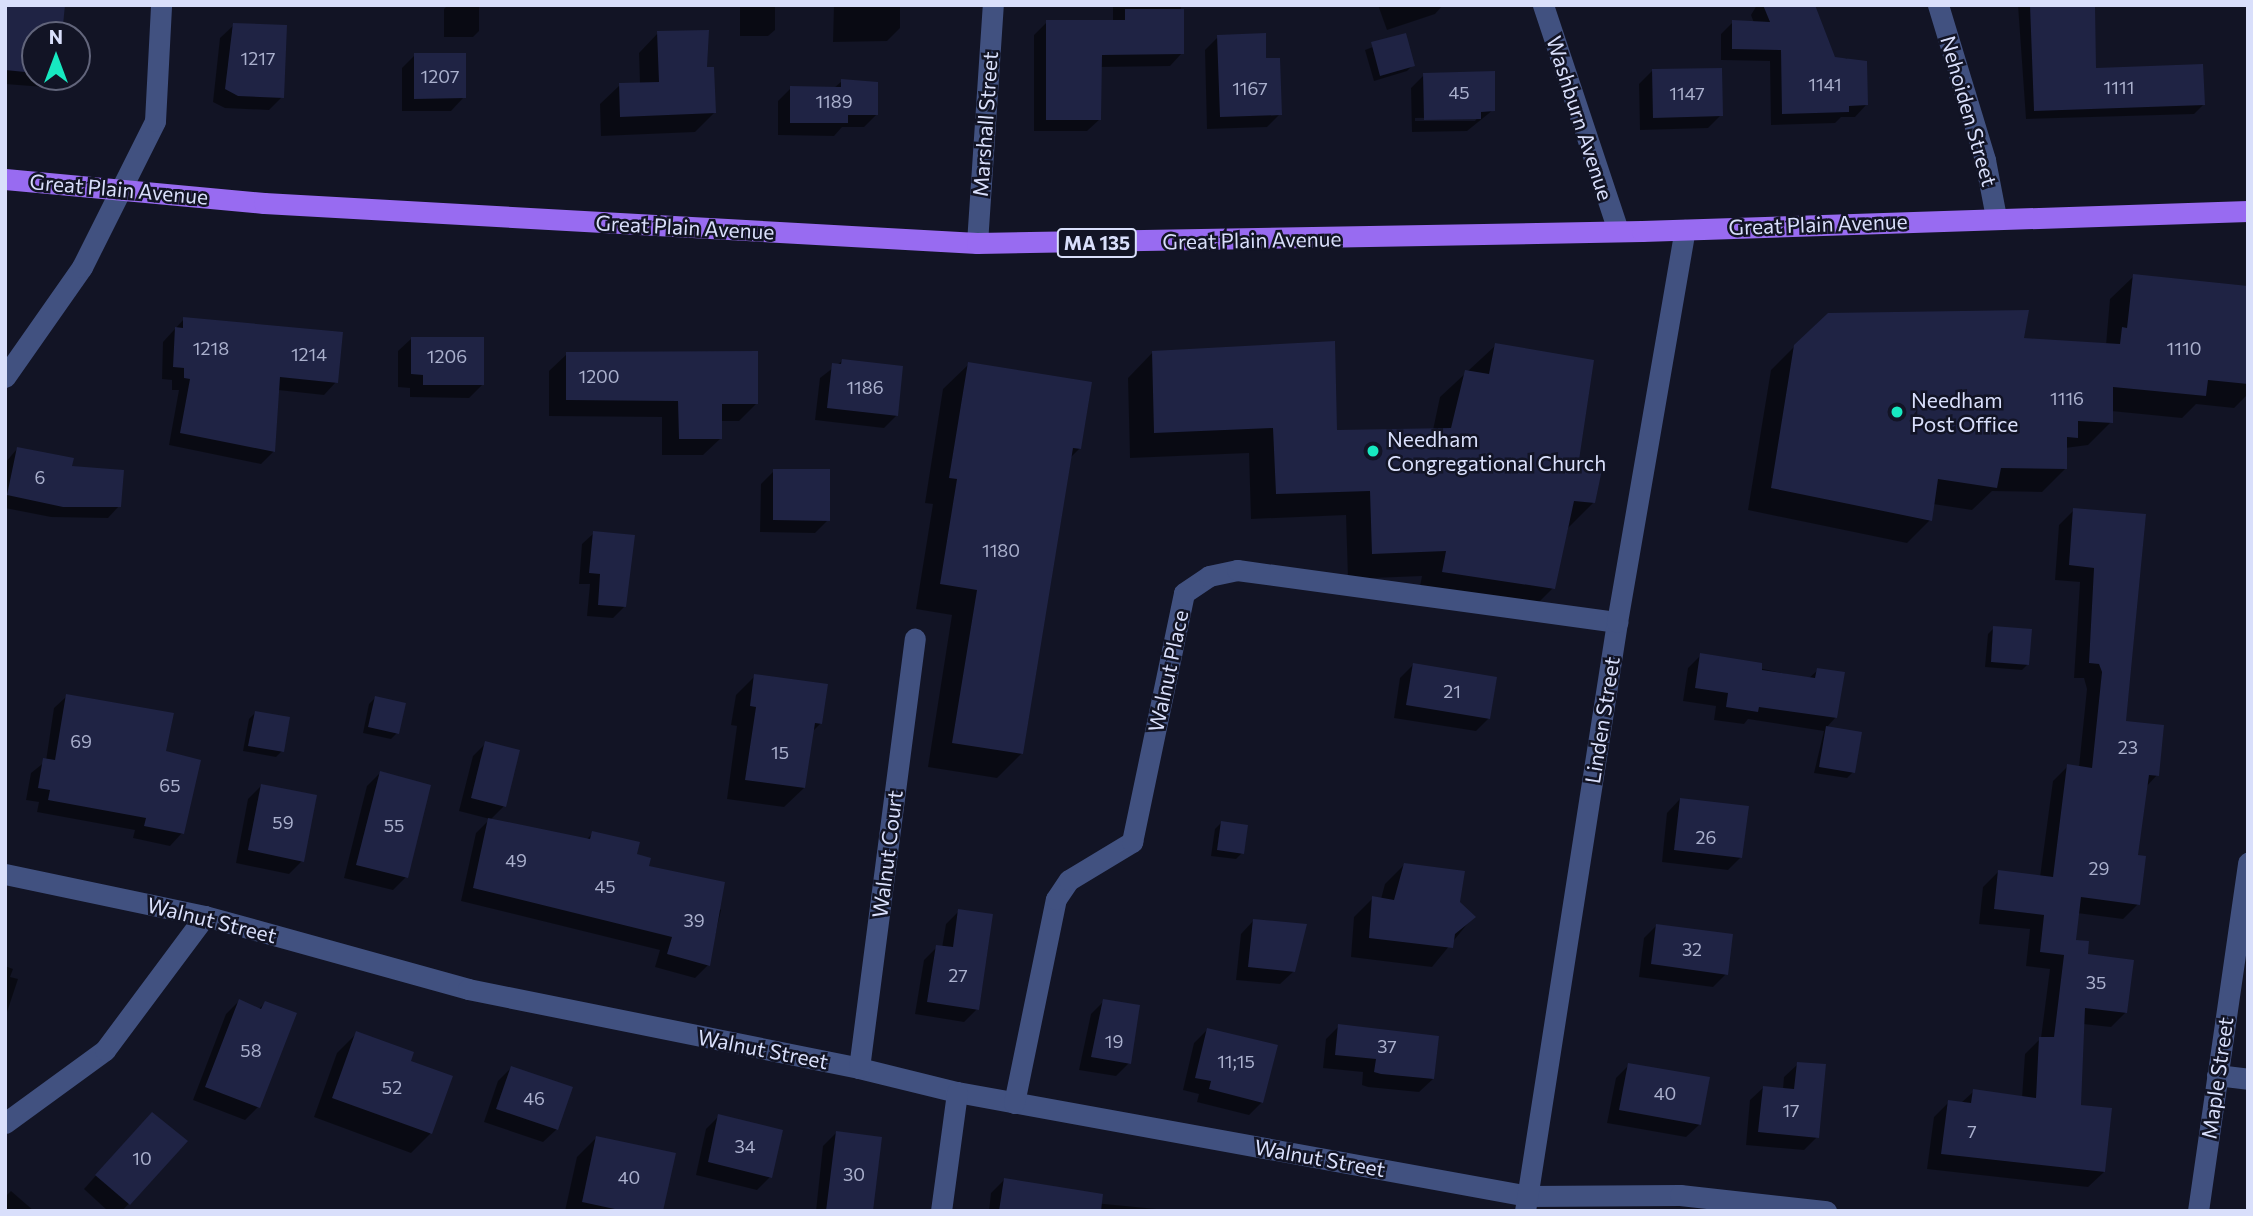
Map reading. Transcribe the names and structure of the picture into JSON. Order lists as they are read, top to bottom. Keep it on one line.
{"streets":{"main road":["Great Plain Avenue","MA 135"],"street":["Nehoiden Street","Washburn Avenue","Marshall Street","Walnut Place","Linden Street","Walnut Court","Walnut Street","Maple Street"]},"crossings":[["Nehoiden Street","Great Plain Avenue"],["Washburn Avenue","Great Plain Avenue"],["Marshall Street","Great Plain Avenue"],["Great Plain Avenue","Linden Street"],["Walnut Place","Linden Street"],["Walnut Place","Walnut Street"],["Linden Street","Walnut Street"],["Walnut Court","Walnut Street"]],"places":["Needham Post Office","Needham Congregational Church"],"house_numbers":["1217","1207","1141","1111","1167","45","1147","1189","1218","1110","1214","1206","1200","1186","1116","6","1180","21","69","23","15","65","59","55","26","49","29","45","39","32","27","35","19","37","58","11;15","52","40","46","17","7","34","10","30","40"],"north":"top"}
